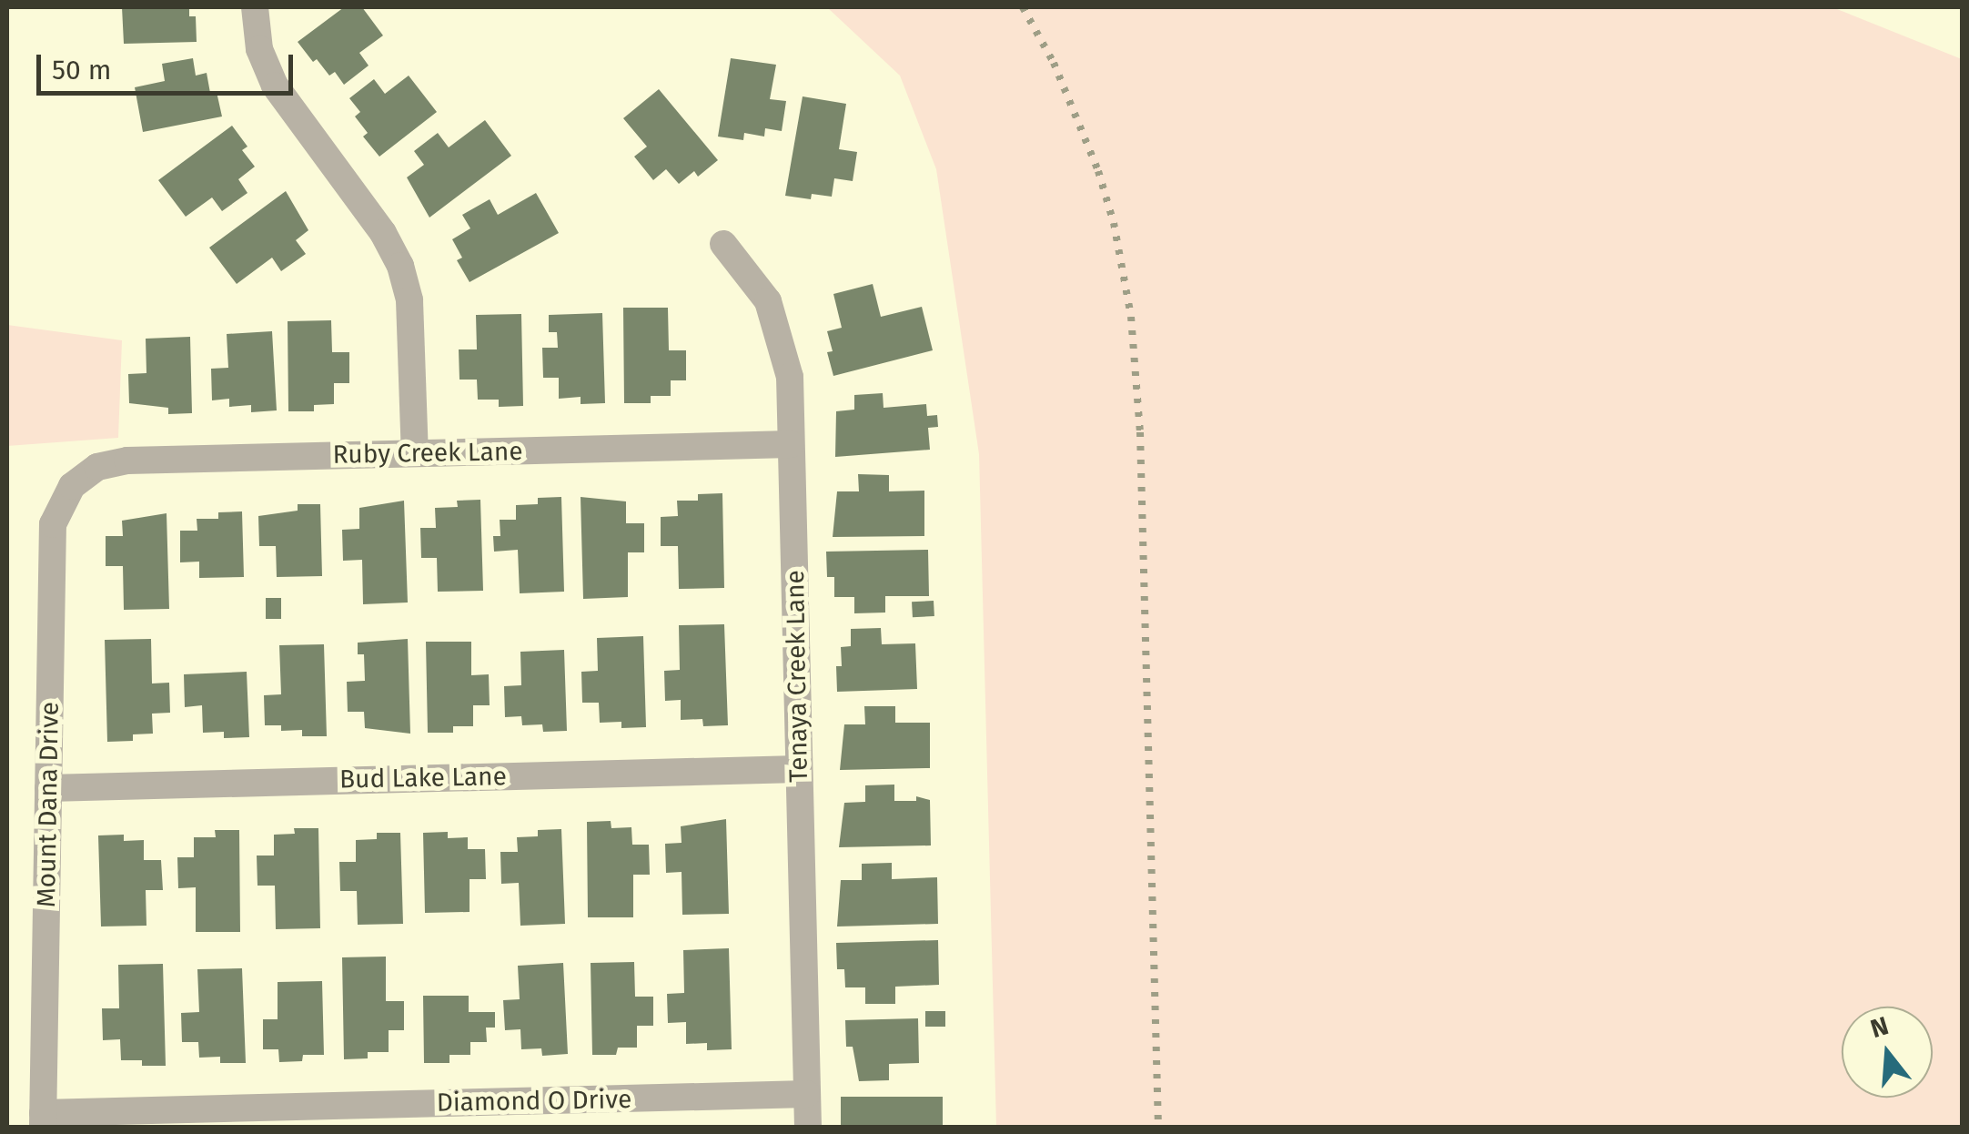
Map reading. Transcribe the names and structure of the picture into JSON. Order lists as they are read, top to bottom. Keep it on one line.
{"streets":{"street":["Ruby Creek Lane","Tenaya Creek Lane","Bud Lake Lane","Mount Dana Drive","Diamond O Drive"]},"crossings":[["Ruby Creek Lane","Tenaya Creek Lane"],["Ruby Creek Lane","Mount Dana Drive"],["Tenaya Creek Lane","Bud Lake Lane"],["Tenaya Creek Lane","Diamond O Drive"],["Bud Lake Lane","Mount Dana Drive"],["Mount Dana Drive","Diamond O Drive"]],"scale_bar":"50 m","north":"top"}
